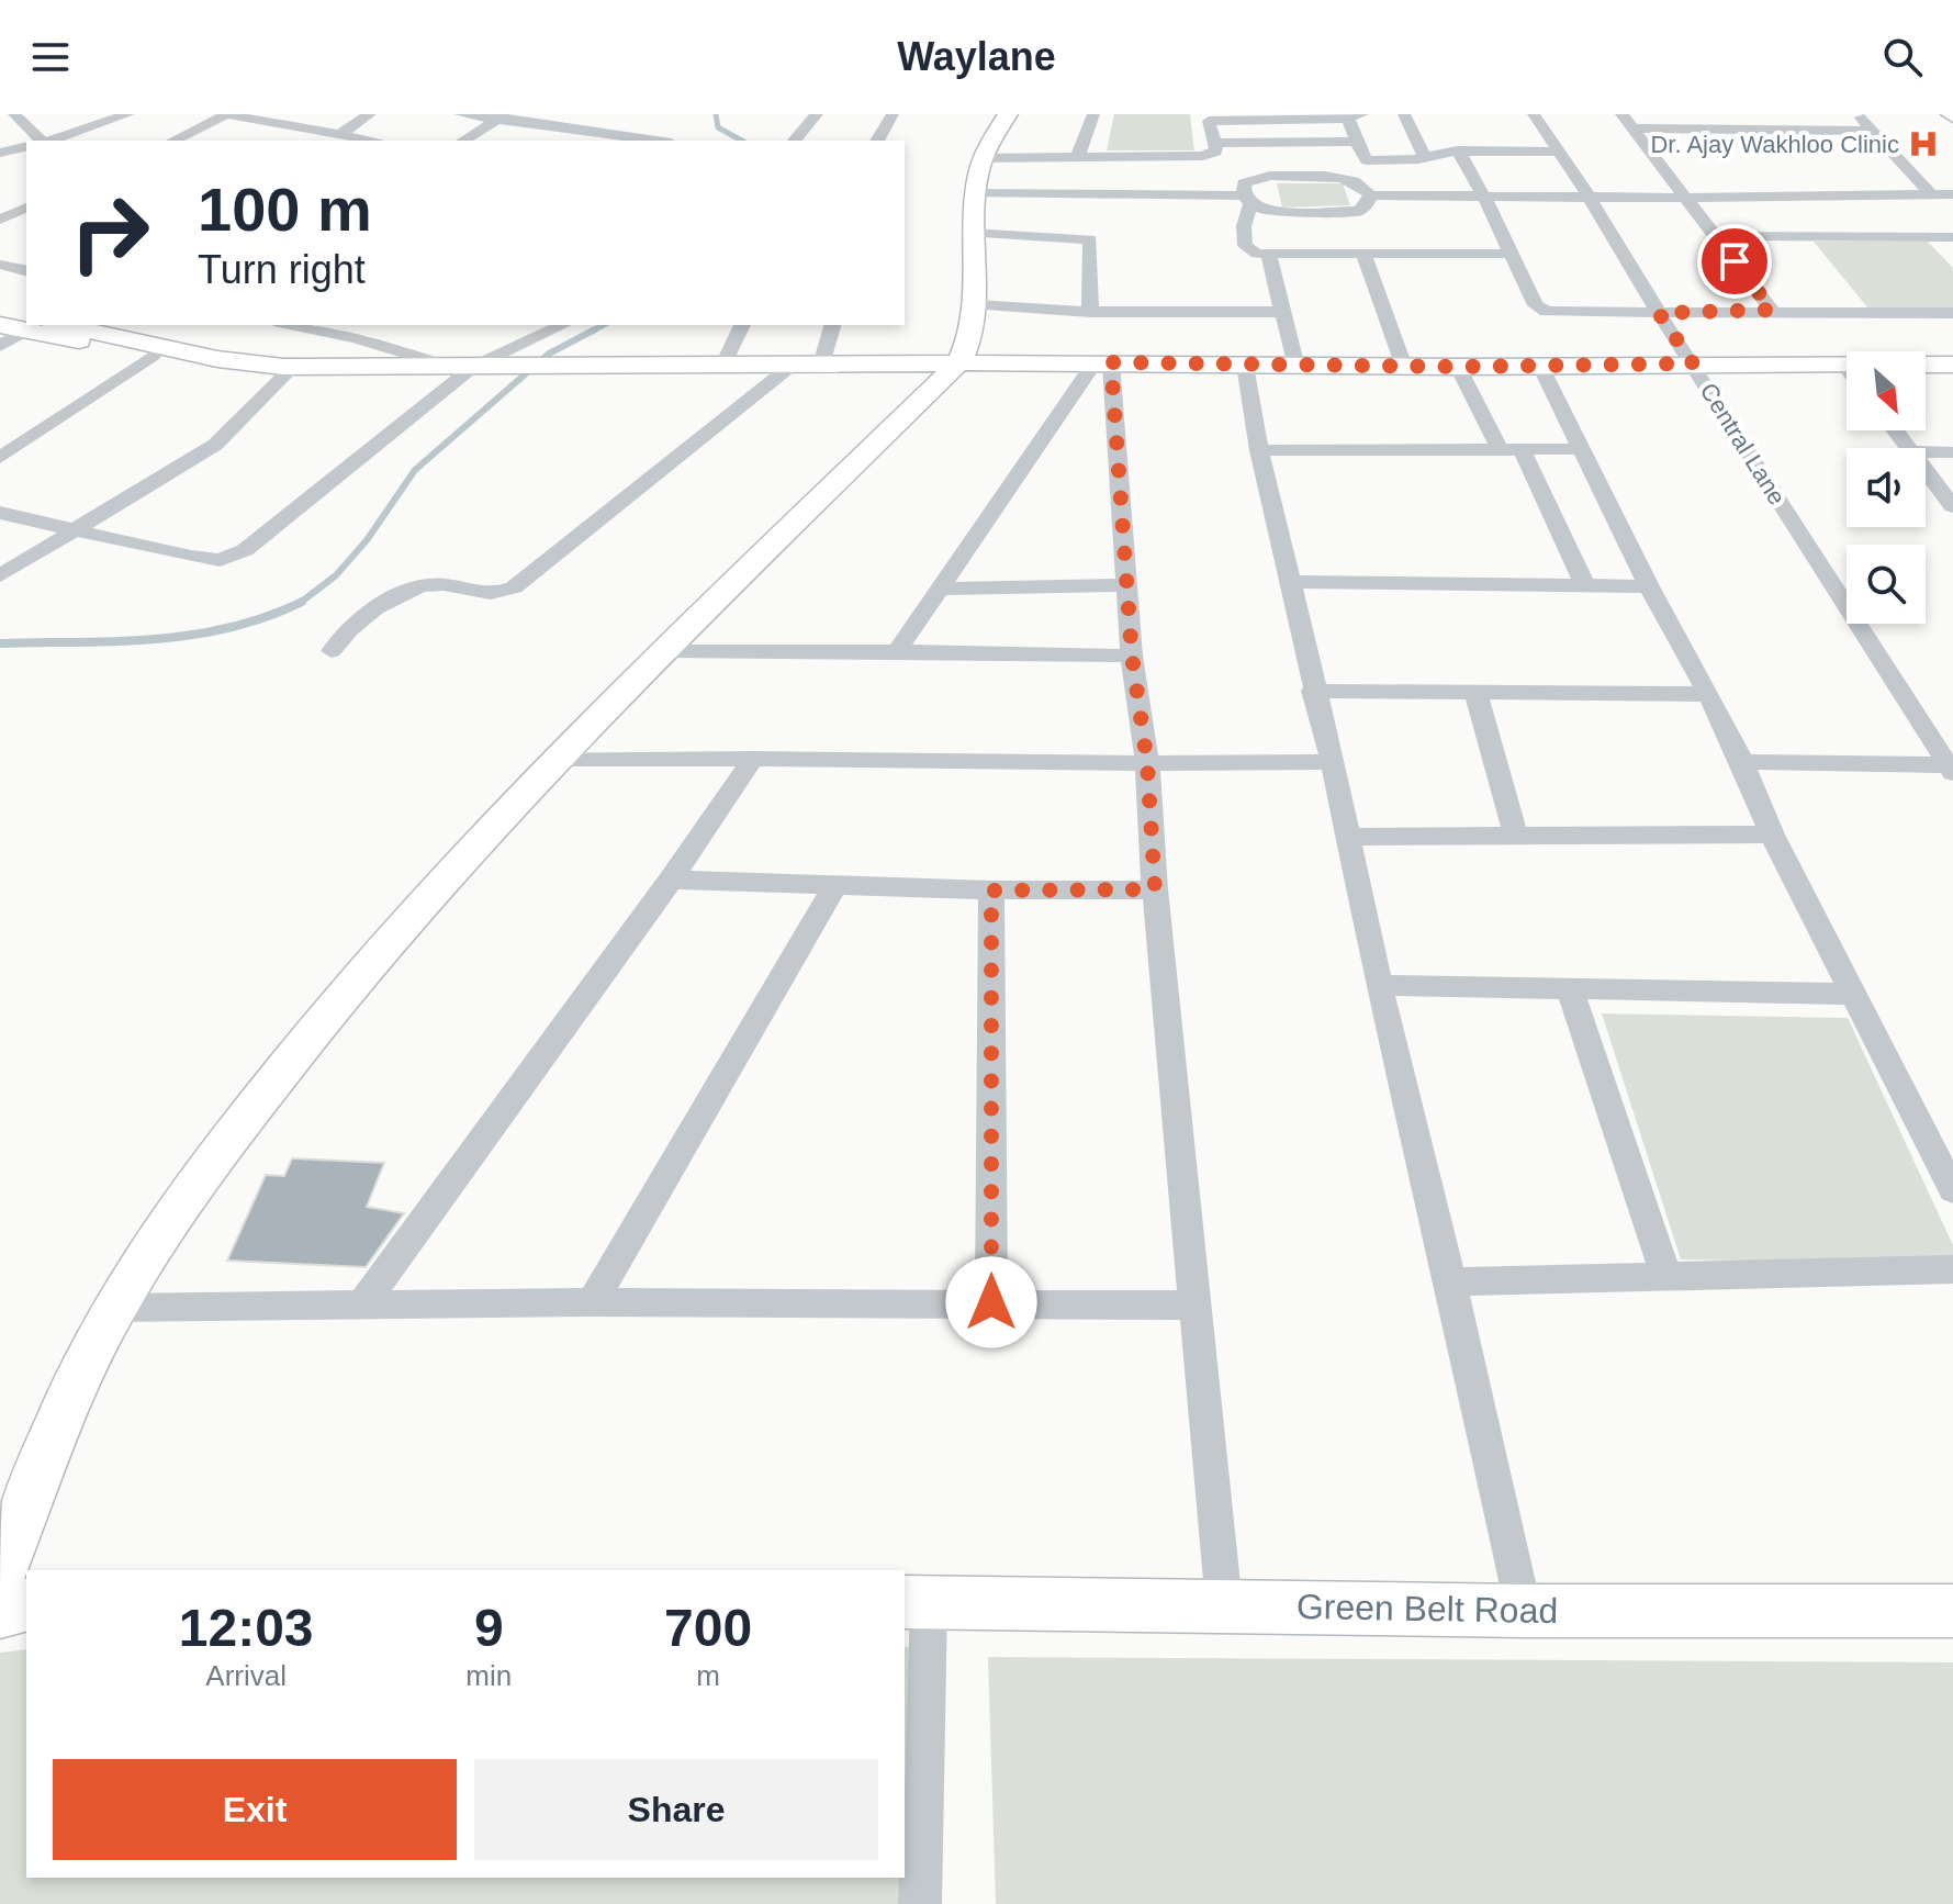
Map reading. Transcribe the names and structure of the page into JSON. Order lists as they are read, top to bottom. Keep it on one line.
{"streets":{"street":["Central Lane","Green Belt Road"]},"places":{"hospital":["Dr. Ajay Wakhloo Clinic"]},"north":"bottom right","page":{"header":"Waylane","turn":["100 m","Turn right"],"eta":["12:03","Arrival","9","min","700","m"],"buttons":["Exit","Share"]}}
